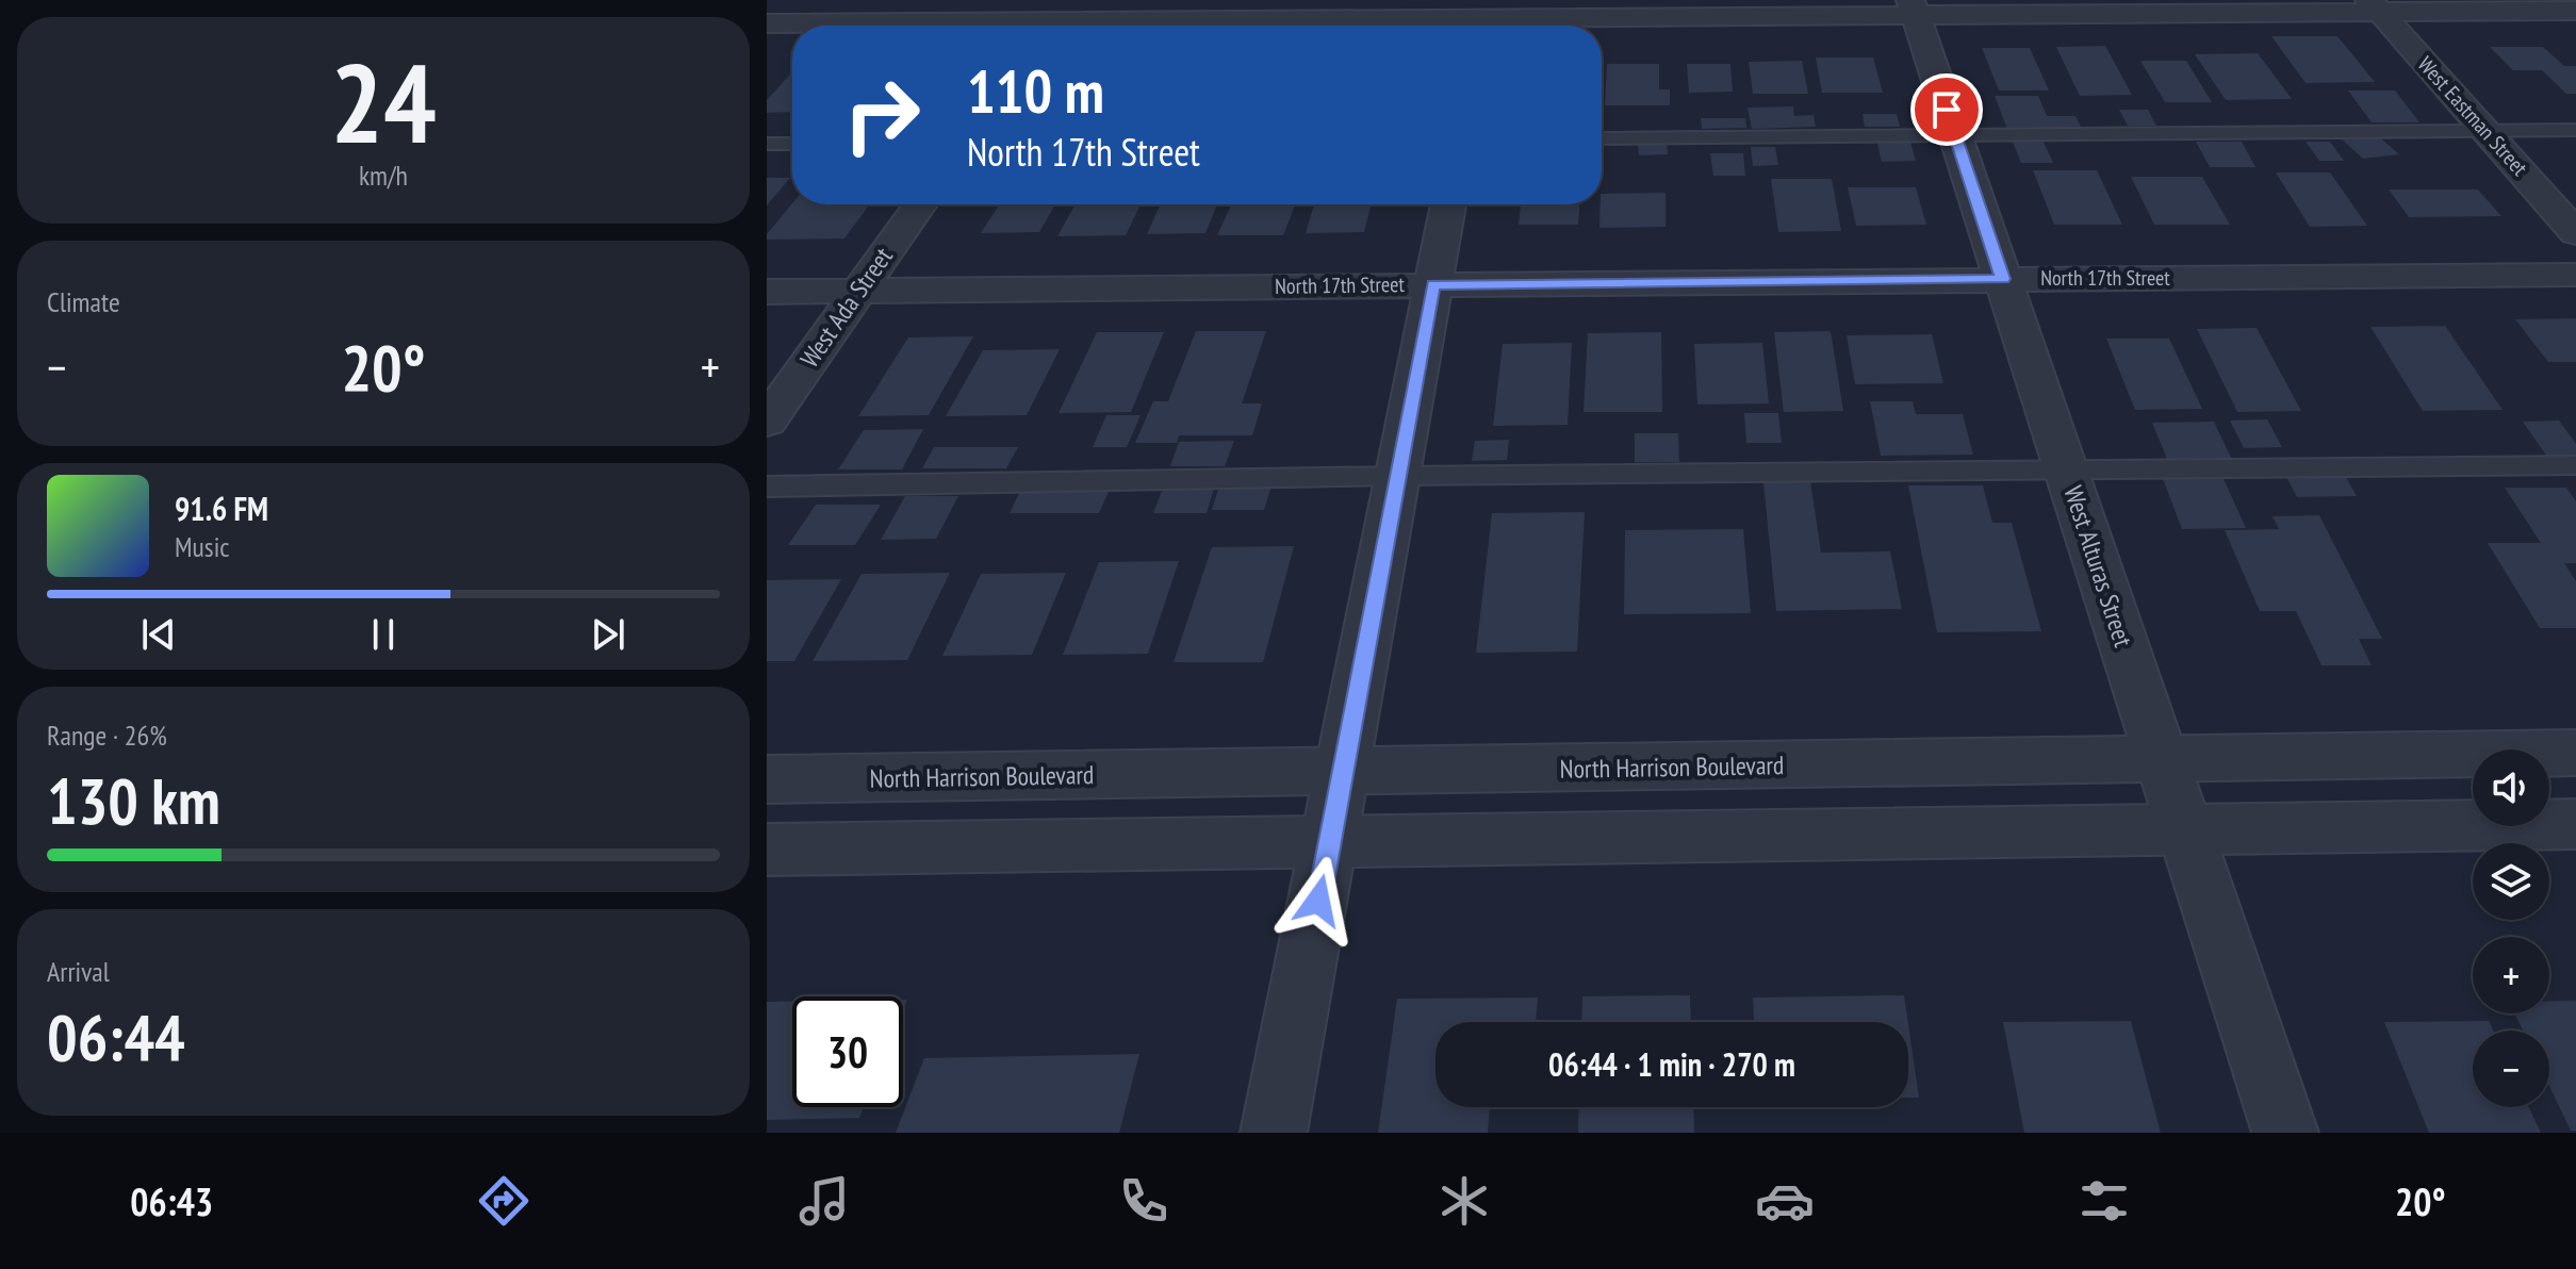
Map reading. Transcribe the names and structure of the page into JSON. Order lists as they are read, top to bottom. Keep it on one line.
{"streets":{"street":["West Eastman Street","North 17th Street","West Ada Street","West Alturas Street","North Harrison Boulevard"]},"crossings":[["North 17th Street","West Ada Street"],["North 17th Street","West Alturas Street"],["West Alturas Street","North Harrison Boulevard"]],"page":{"tile":[["24","km/h"],"Climate",["Range · 26%","130 km"],["Arrival","06:44"]],"turn":["110 m","North 17th Street"],"heat":["−","20°","+"],"song":["91.6 FM","Music"],"map_buttons":["+","−"],"limit":"30","trip":"06:44 · 1 min · 270 m","tabs":["06:43","20°"]}}
